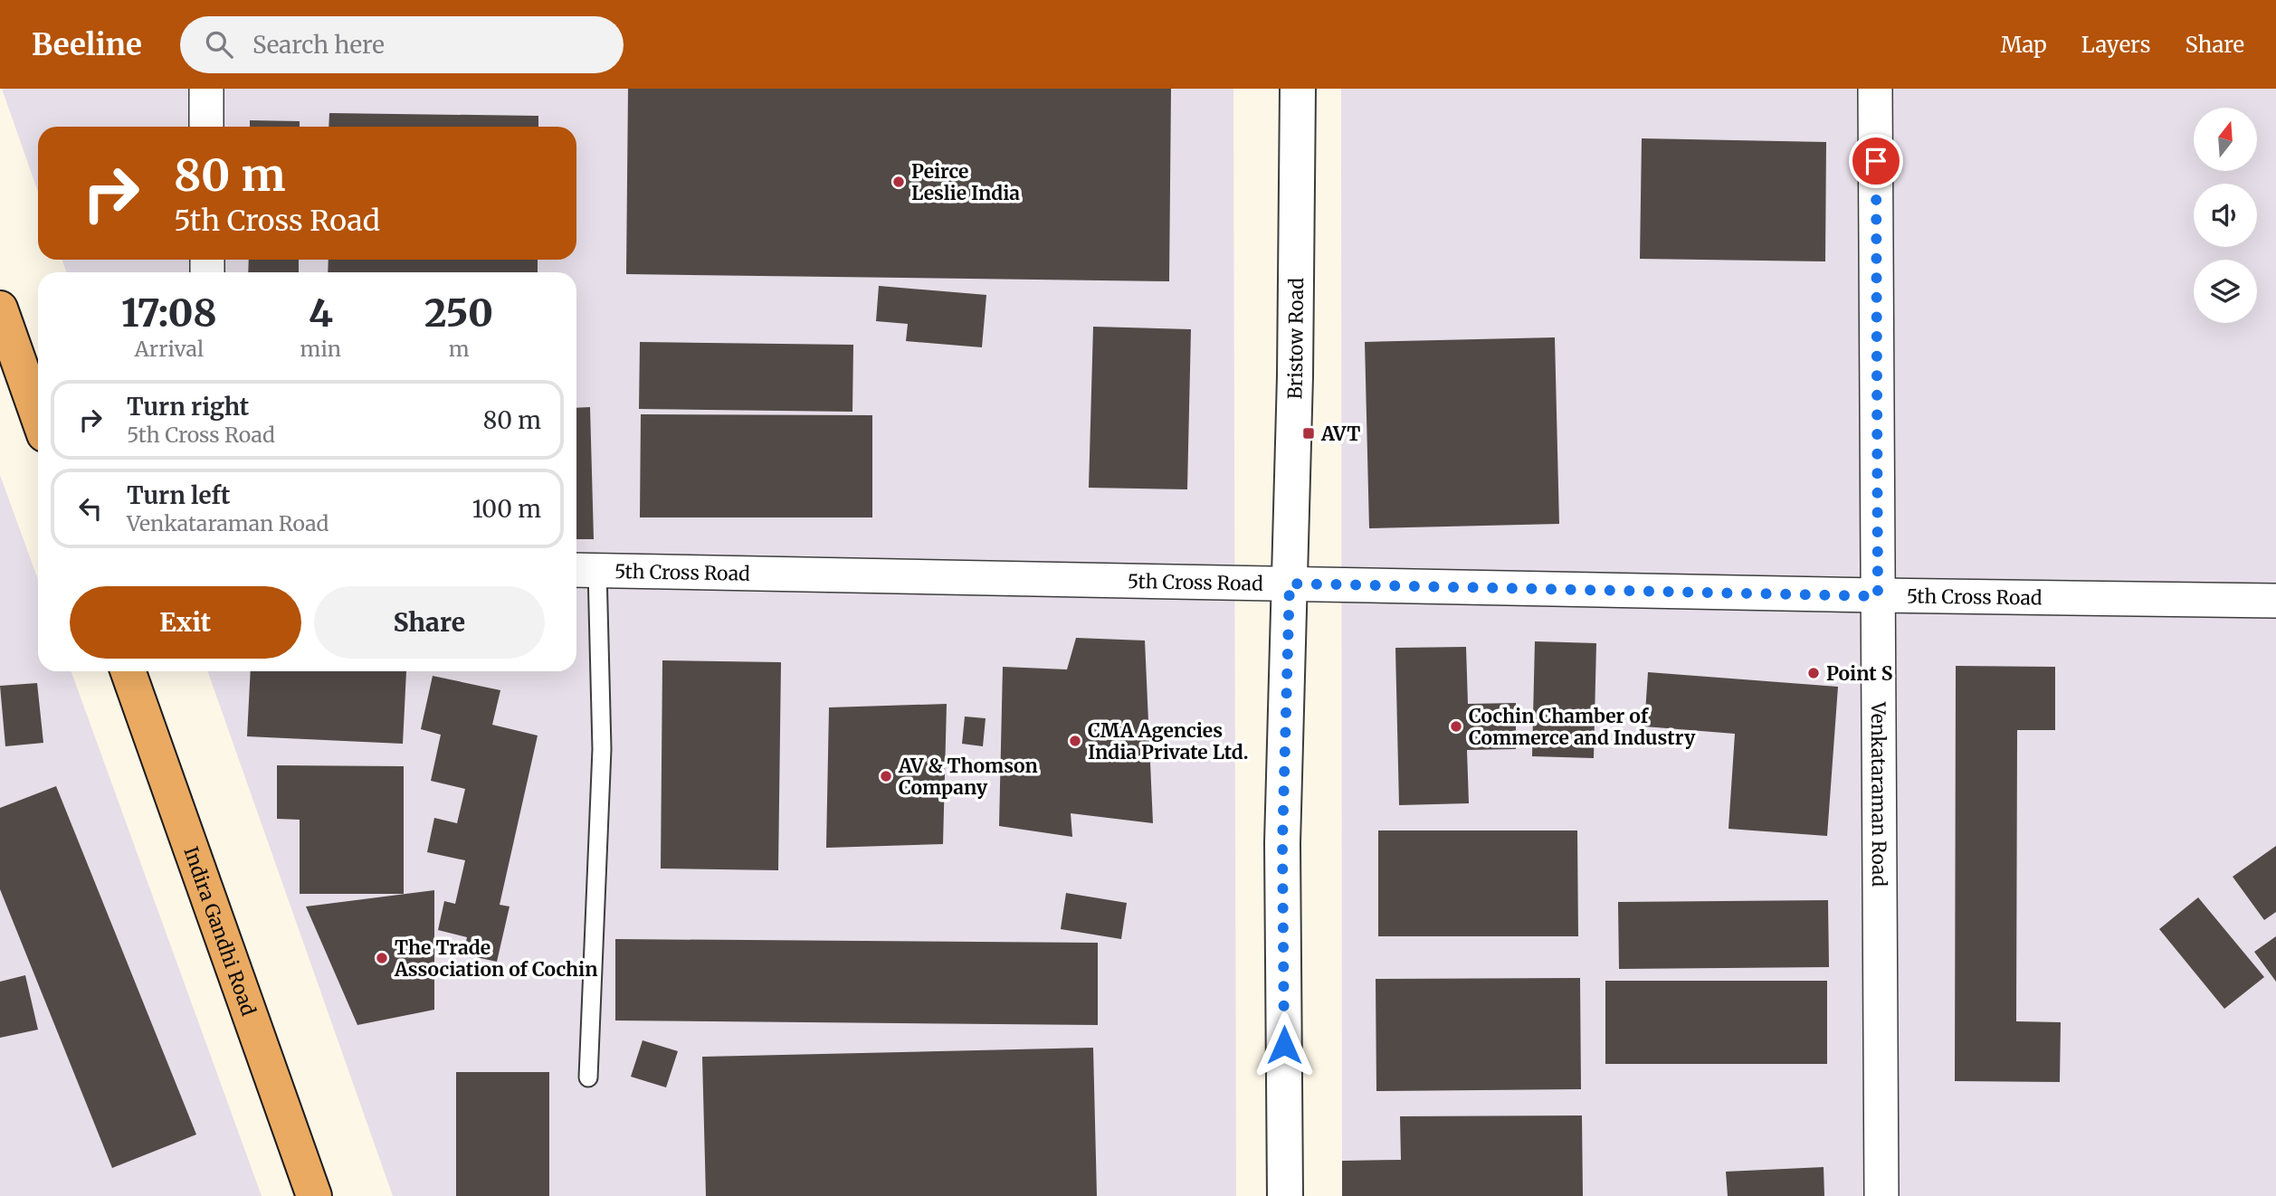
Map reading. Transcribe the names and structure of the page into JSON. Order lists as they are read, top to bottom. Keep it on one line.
{"streets":{"highway":["Indira Gandhi Road"],"street":["Bristow Road","5th Cross Road","Venkataraman Road"]},"crossings":[["Bristow Road","5th Cross Road"],["5th Cross Road","Venkataraman Road"]],"places":{"other":["Peirce Leslie India","Point S","Cochin Chamber of Commerce and Industry","CMA Agencies India Private Ltd.","AV & Thomson Company","The Trade Association of Cochin"],"transit":["AVT"]},"north":"top","page":{"header":"Beeline","search":"Search here","nav":["Map","Layers","Share"],"turn":["80 m","5th Cross Road"],"eta":["17:08","Arrival","4","min","250","m"],"list":[{"name":"Turn right","note":"5th Cross Road","value":"80 m"},{"name":"Turn left","note":"Venkataraman Road","value":"100 m"}],"buttons":["Exit","Share"]}}
